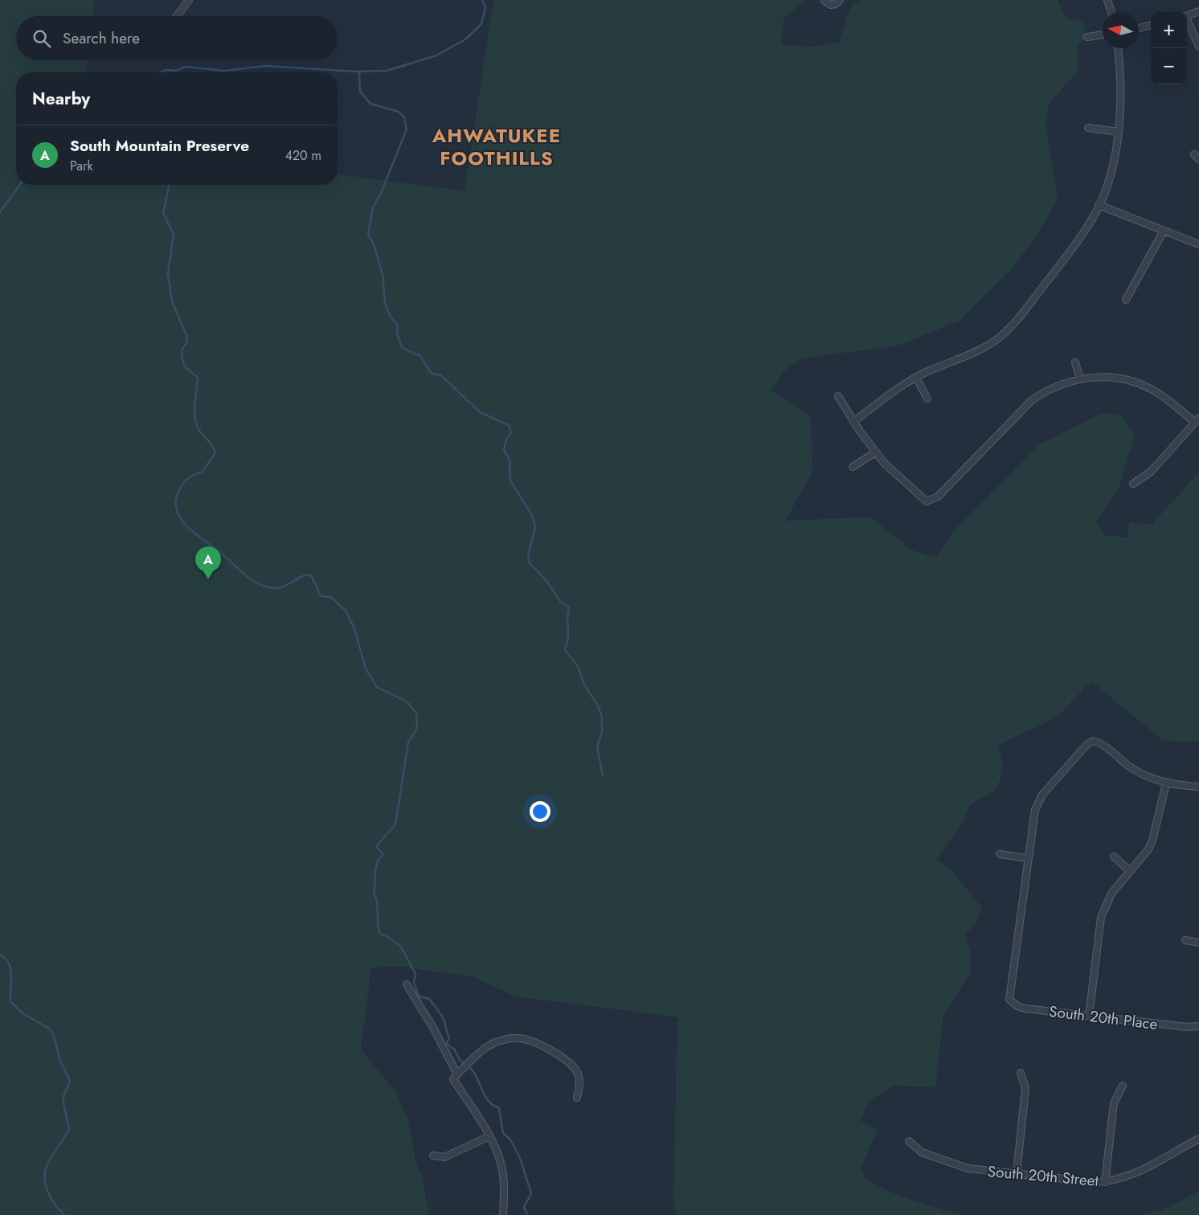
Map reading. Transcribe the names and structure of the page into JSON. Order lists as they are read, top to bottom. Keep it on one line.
{"streets":{"street":["South 20th Place","South 20th Street"]},"districts":["AHWATUKEE FOOTHILLS"],"north":"left","page":{"map_buttons":["+","−"],"search":"Search here","heading":"Nearby","list":[{"mark":"A","name":"South Mountain Preserve","note":"Park","value":"420 m"}],"pins":"A"}}
